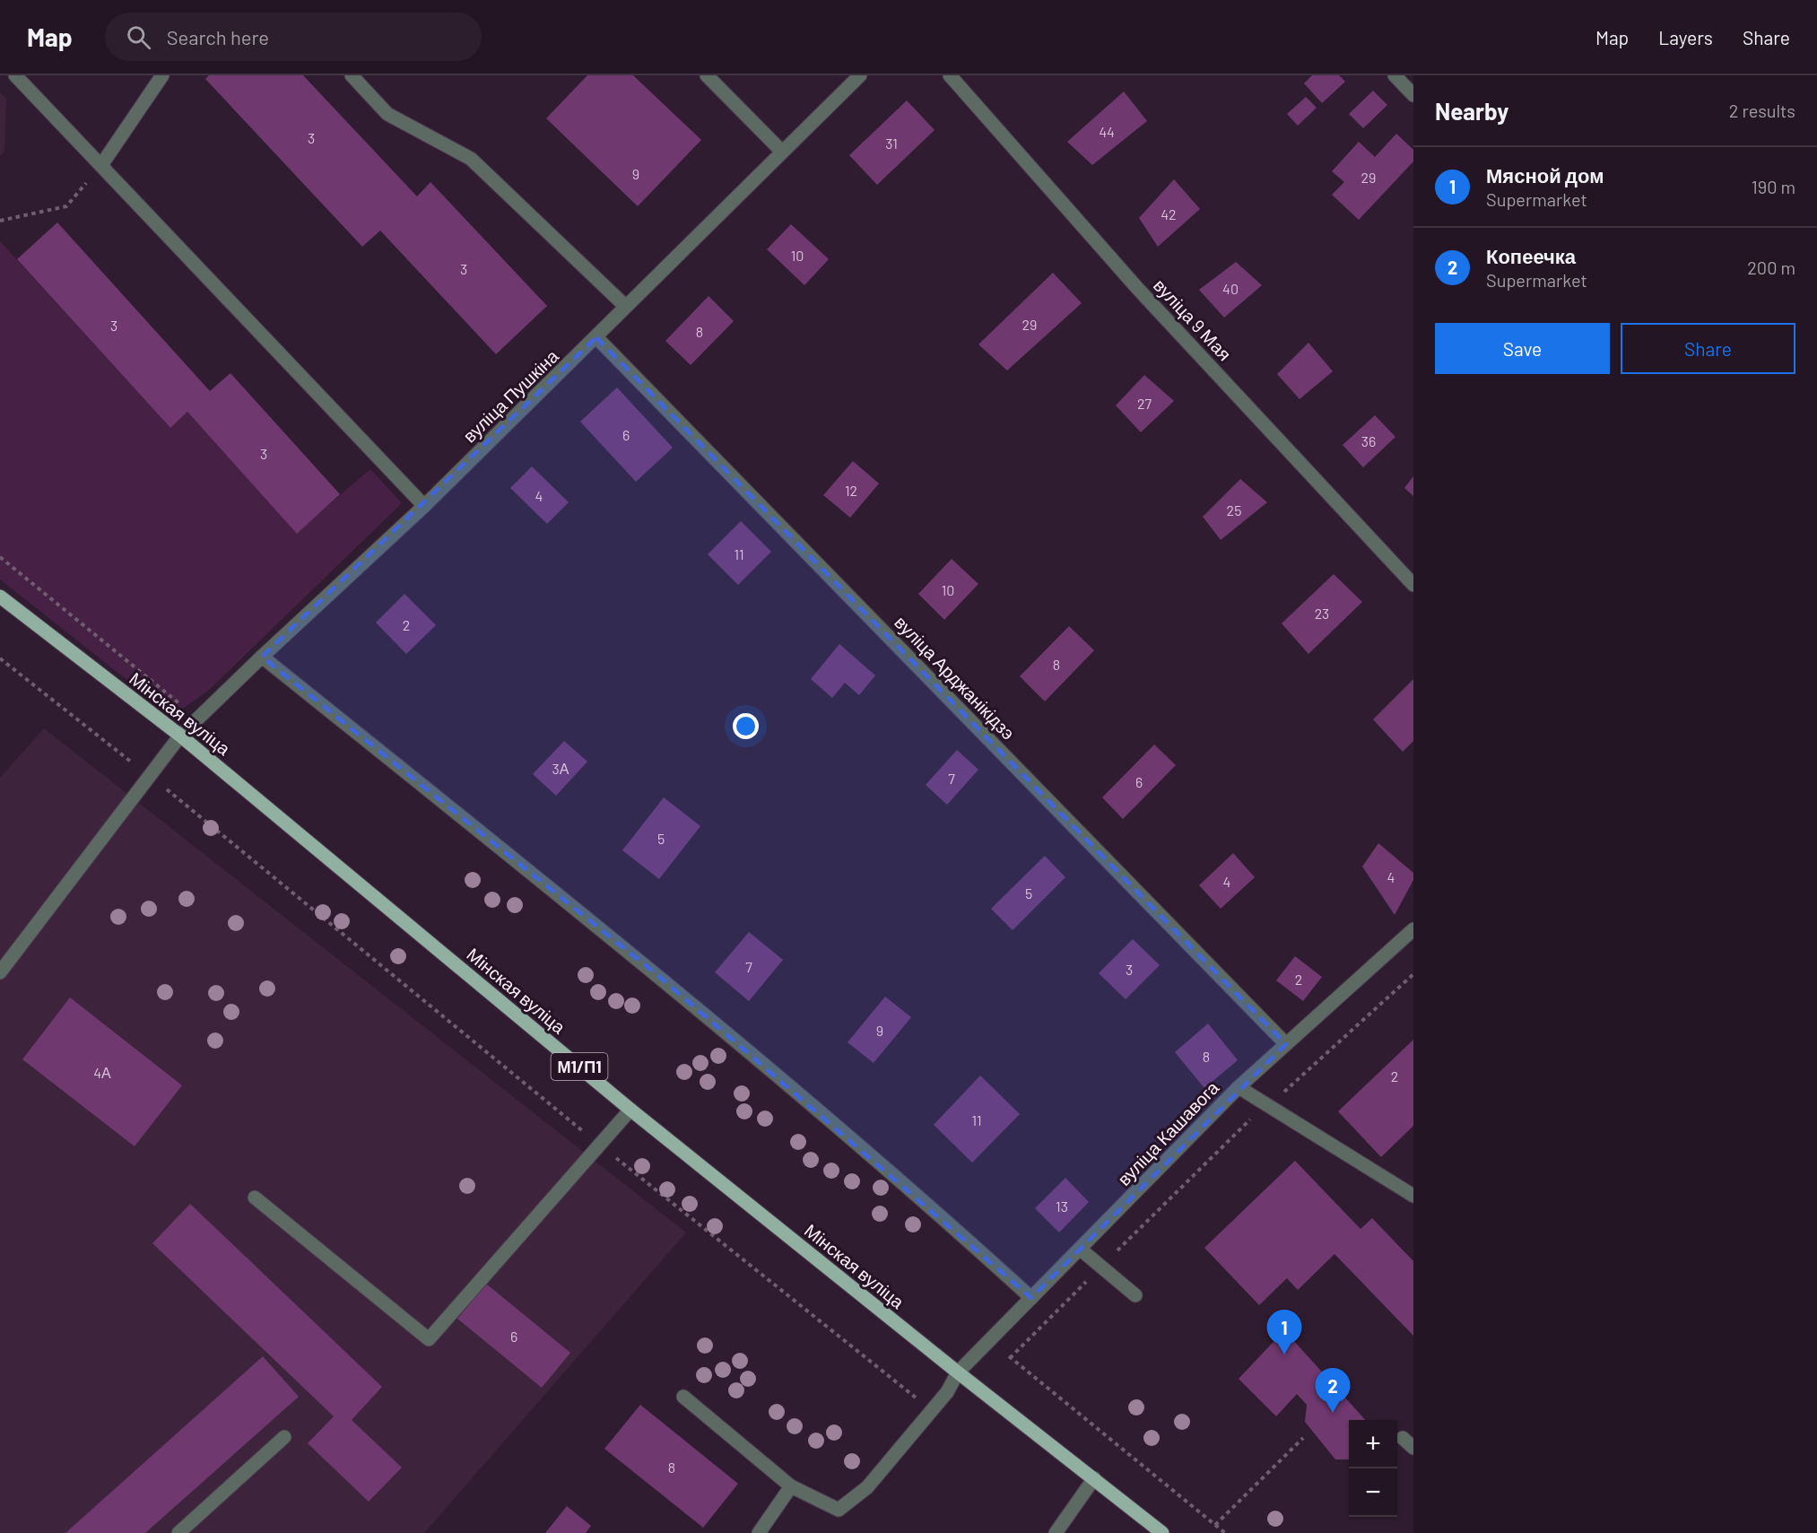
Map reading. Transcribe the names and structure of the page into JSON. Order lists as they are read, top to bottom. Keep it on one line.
{"streets":{"main road":["Мінская вуліца","М1/П1"],"street":["вуліца 9 Мая","вуліца Пушкіна","вуліца Арджанікідзэ","вуліца Кашавога"]},"crossings":[["вуліца Пушкіна","вуліца Арджанікідзэ"],["вуліца Пушкіна","Мінская вуліца"],["вуліца Арджанікідзэ","вуліца Кашавога"],["Мінская вуліца","вуліца Кашавога"]],"house_numbers":["44","3","31","9","29","42","10","3","40","29","3","8","27","6","36","3","12","4","25","11","10","23","2","8","3А","7","6","5","4","4","5","7","3","2","9","8","4А","2","11","13","6","8"],"page":{"header":"Map","search":"Search here","nav":["Map","Layers","Share"],"heading":["Nearby","2 results"],"list":[{"mark":"1","name":"Мясной дом","note":"Supermarket","value":"190 m"},{"mark":"2","name":"Копеечка","note":"Supermarket","value":"200 m"}],"buttons":["Save","Share"],"pins":["1","2"],"map_buttons":["+","−"]}}
